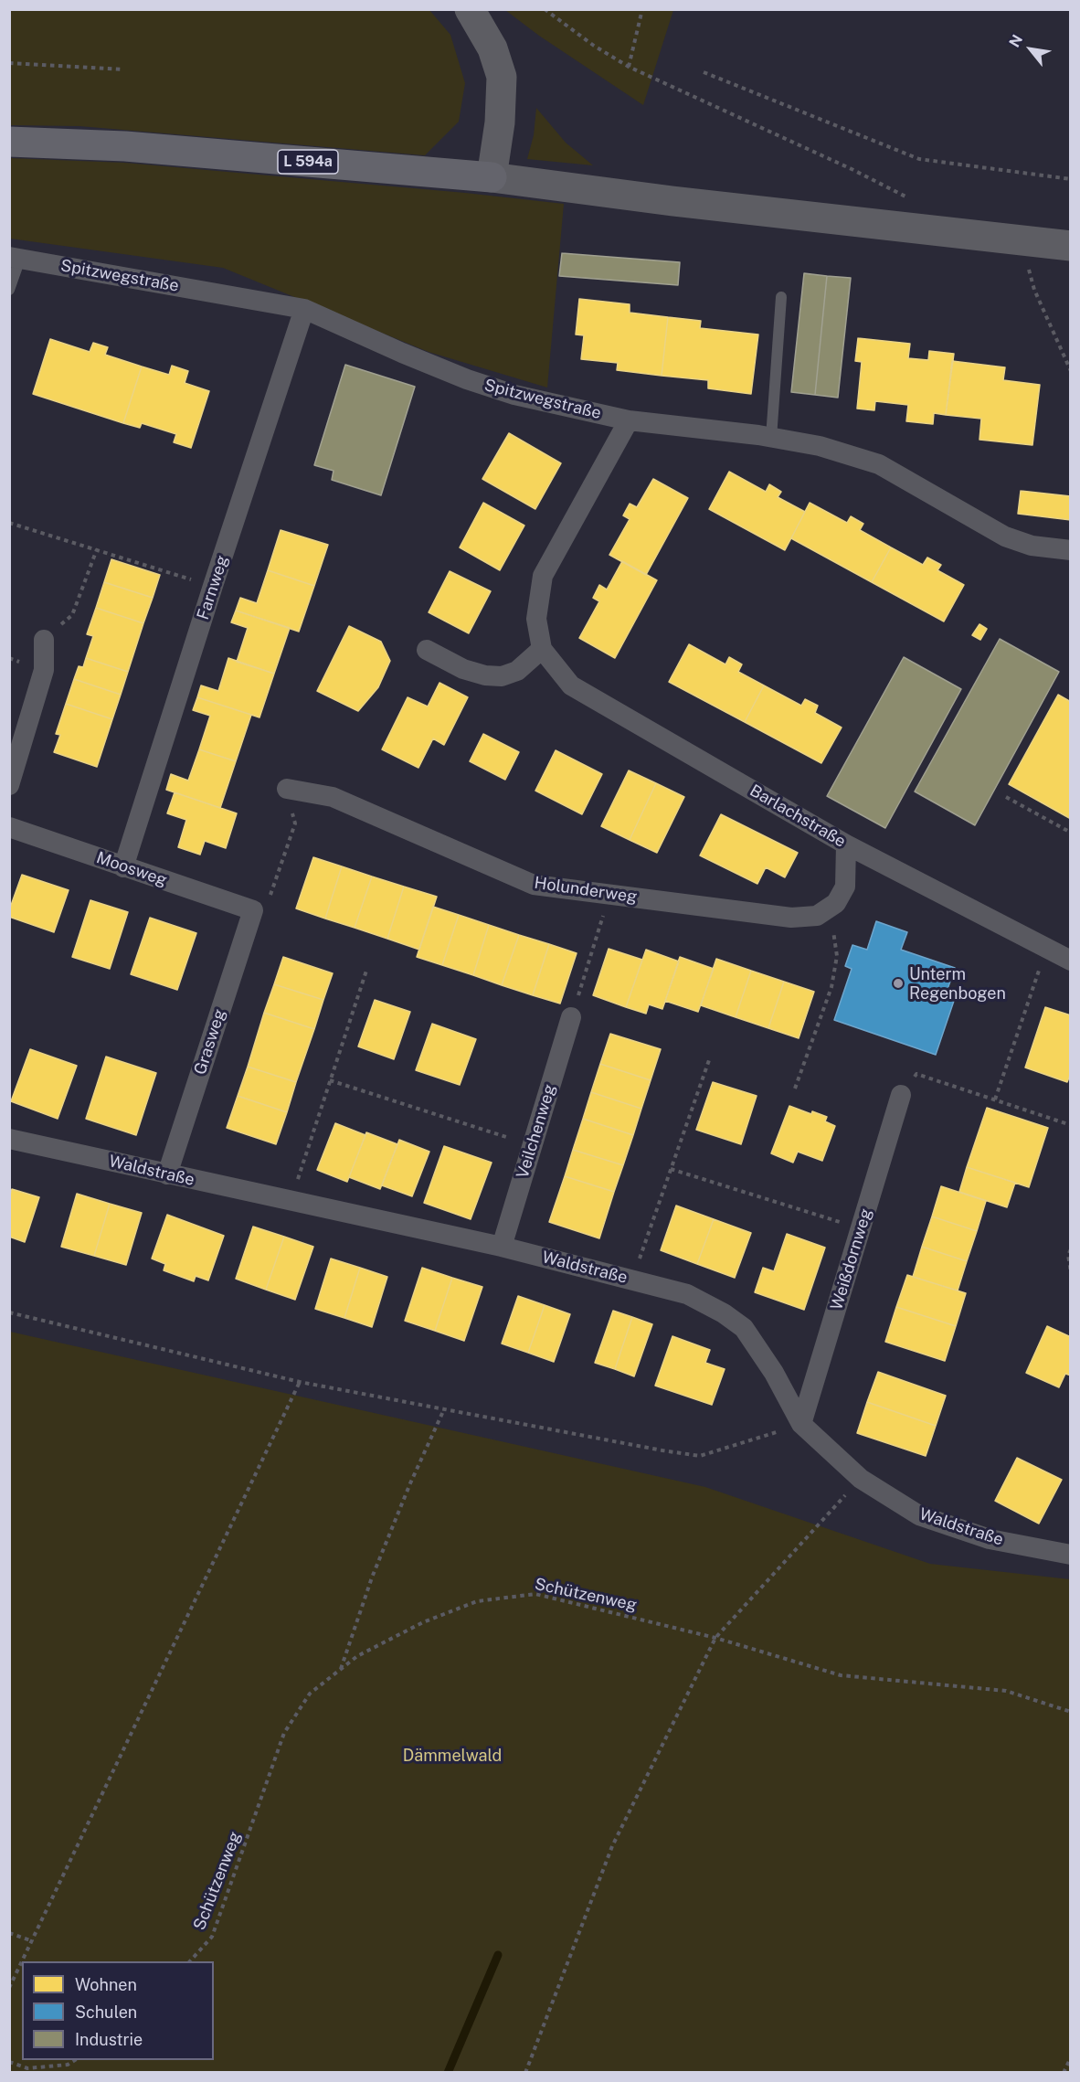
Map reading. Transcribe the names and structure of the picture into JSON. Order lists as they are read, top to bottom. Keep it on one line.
{"streets":{"main road":["L 594a"],"street":["Spitzwegstraße","Farnweg","Barlachstraße","Moosweg","Holunderweg","Grasweg","Veilchenweg","Waldstraße","Weißdornweg"],"path":["Schützenweg"]},"crossings":[["Spitzwegstraße","Farnweg"],["Spitzwegstraße","Barlachstraße"],["Farnweg","Moosweg"],["Moosweg","Grasweg"],["Grasweg","Waldstraße"],["Veilchenweg","Waldstraße"],["Waldstraße","Weißdornweg"]],"parks":["Dämmelwald"],"places":["Unterm Regenbogen"],"legend":["Wohnen","Schulen","Industrie"],"north":"top left"}
